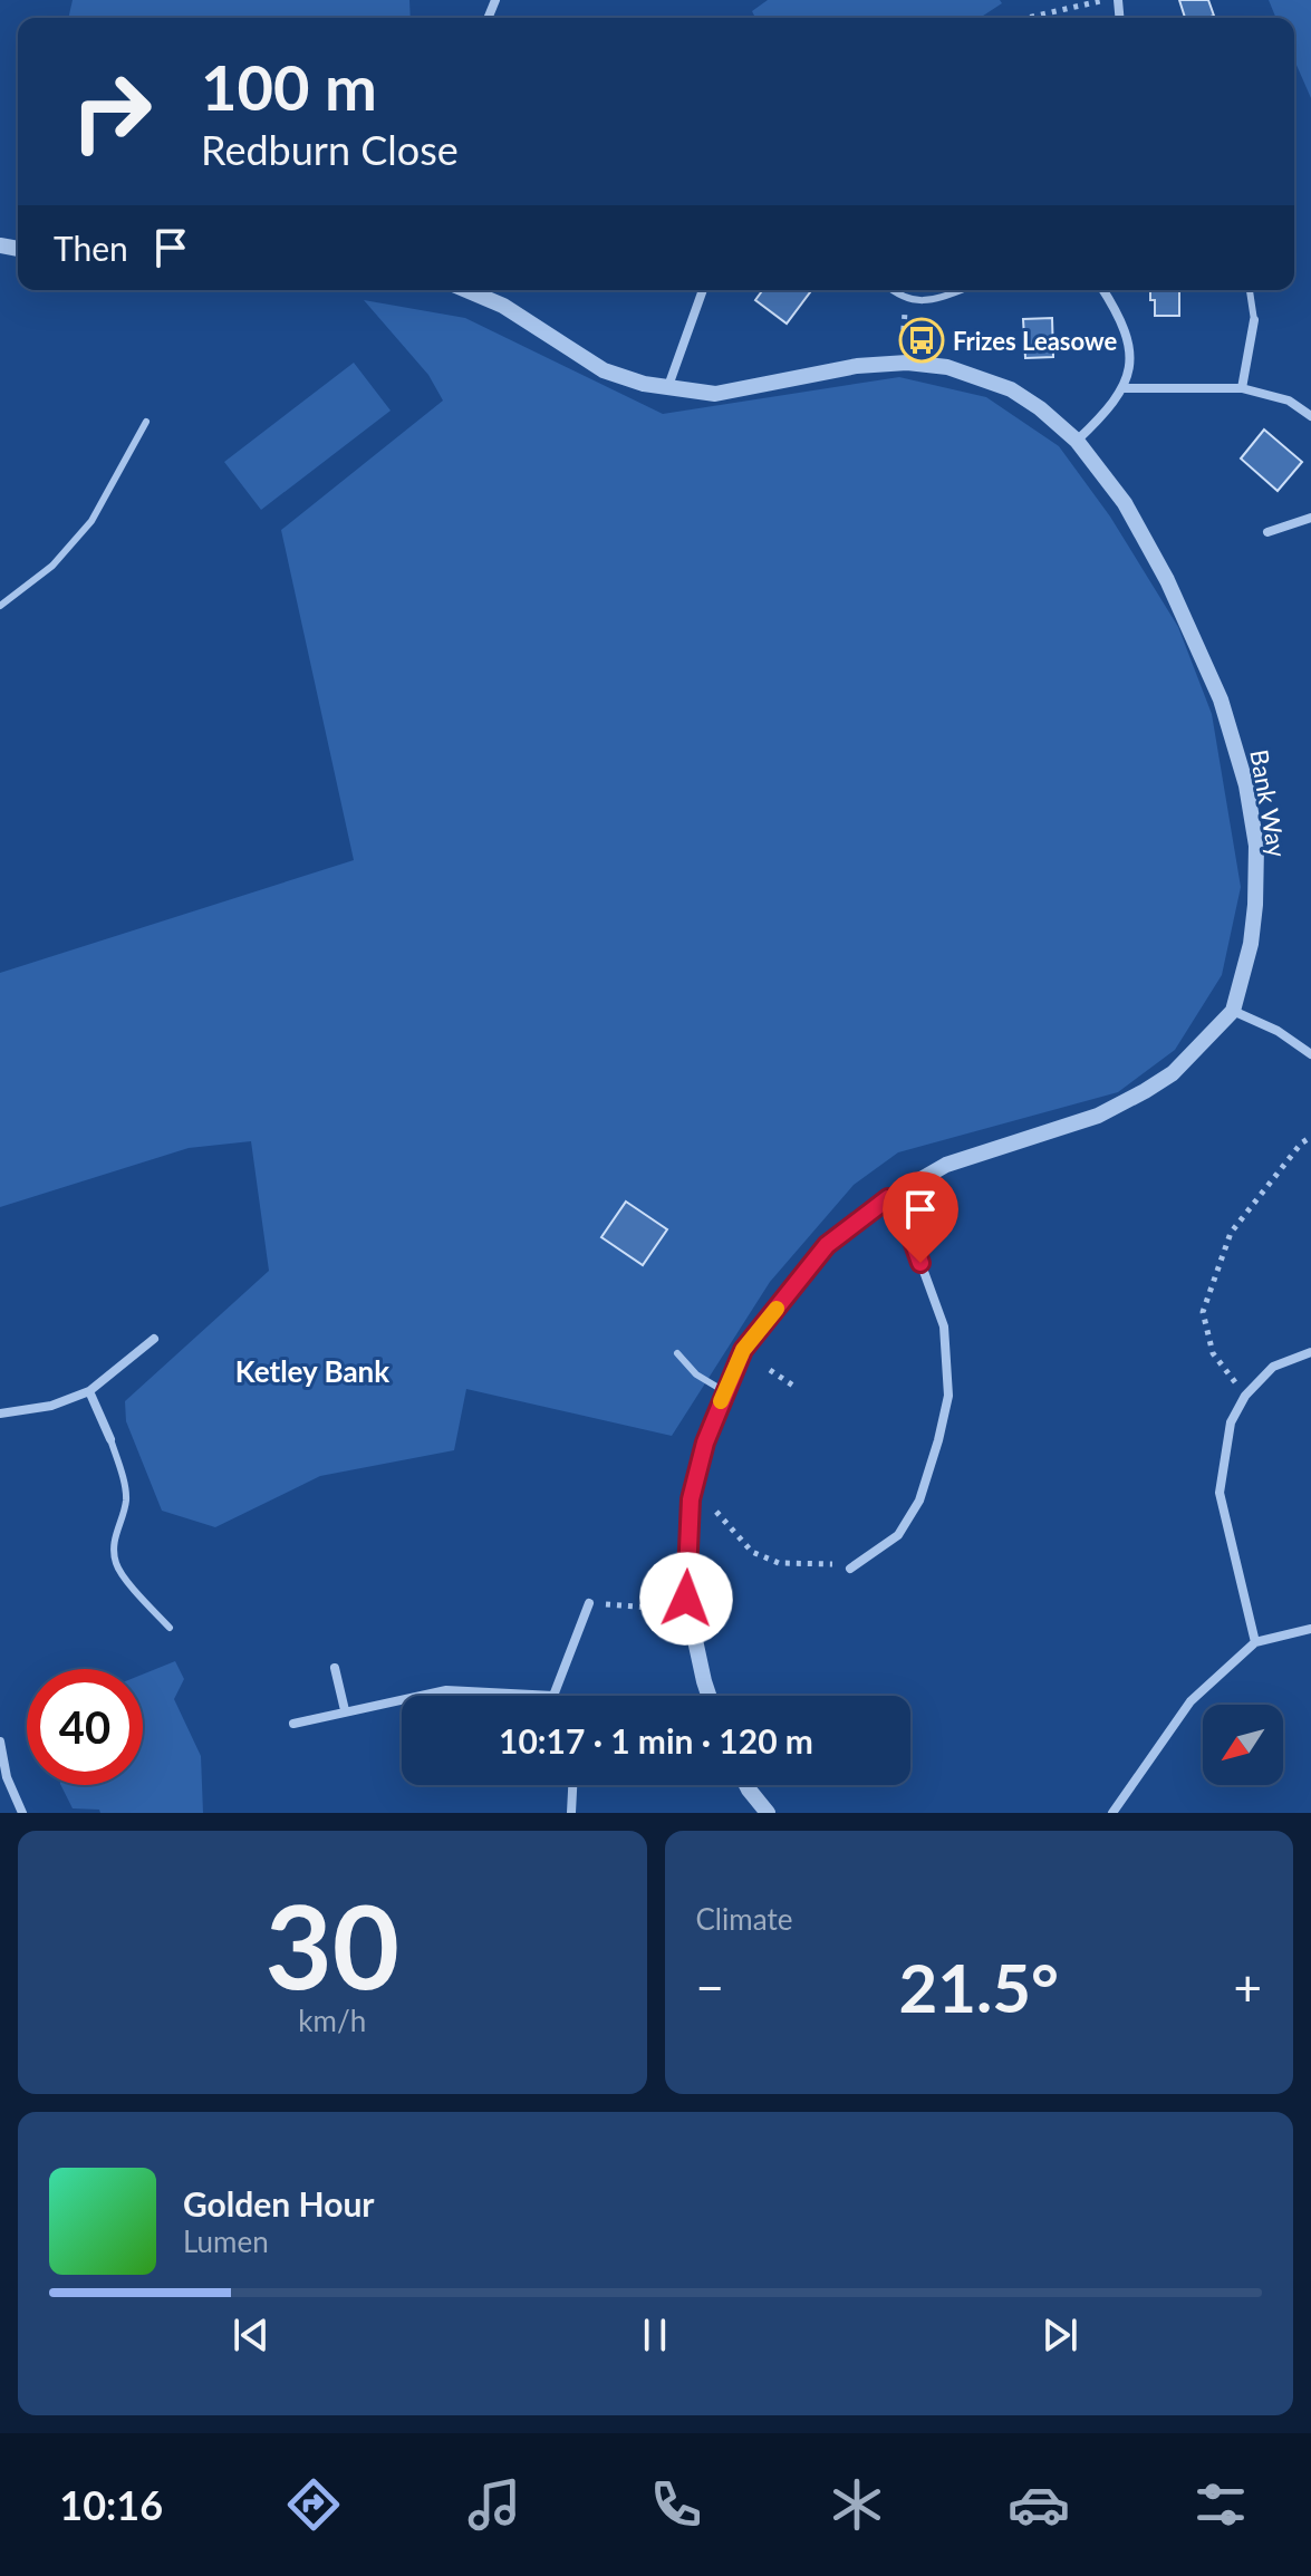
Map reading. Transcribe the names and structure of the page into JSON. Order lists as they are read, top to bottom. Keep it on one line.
{"streets":{"street":["Bank Way"]},"districts":["Ketley Bank"],"places":{"bus stop":["Frizes Leasowe"]},"north":"bottom left","page":{"turn":["100 m","Redburn Close"],"then":"Then","limit":"40","trip":"10:17 · 1 min · 120 m","tile":[["30","km/h"],"Climate"],"heat":["−","21.5°","+"],"song":["Golden Hour","Lumen"],"tabs":"10:16"}}
